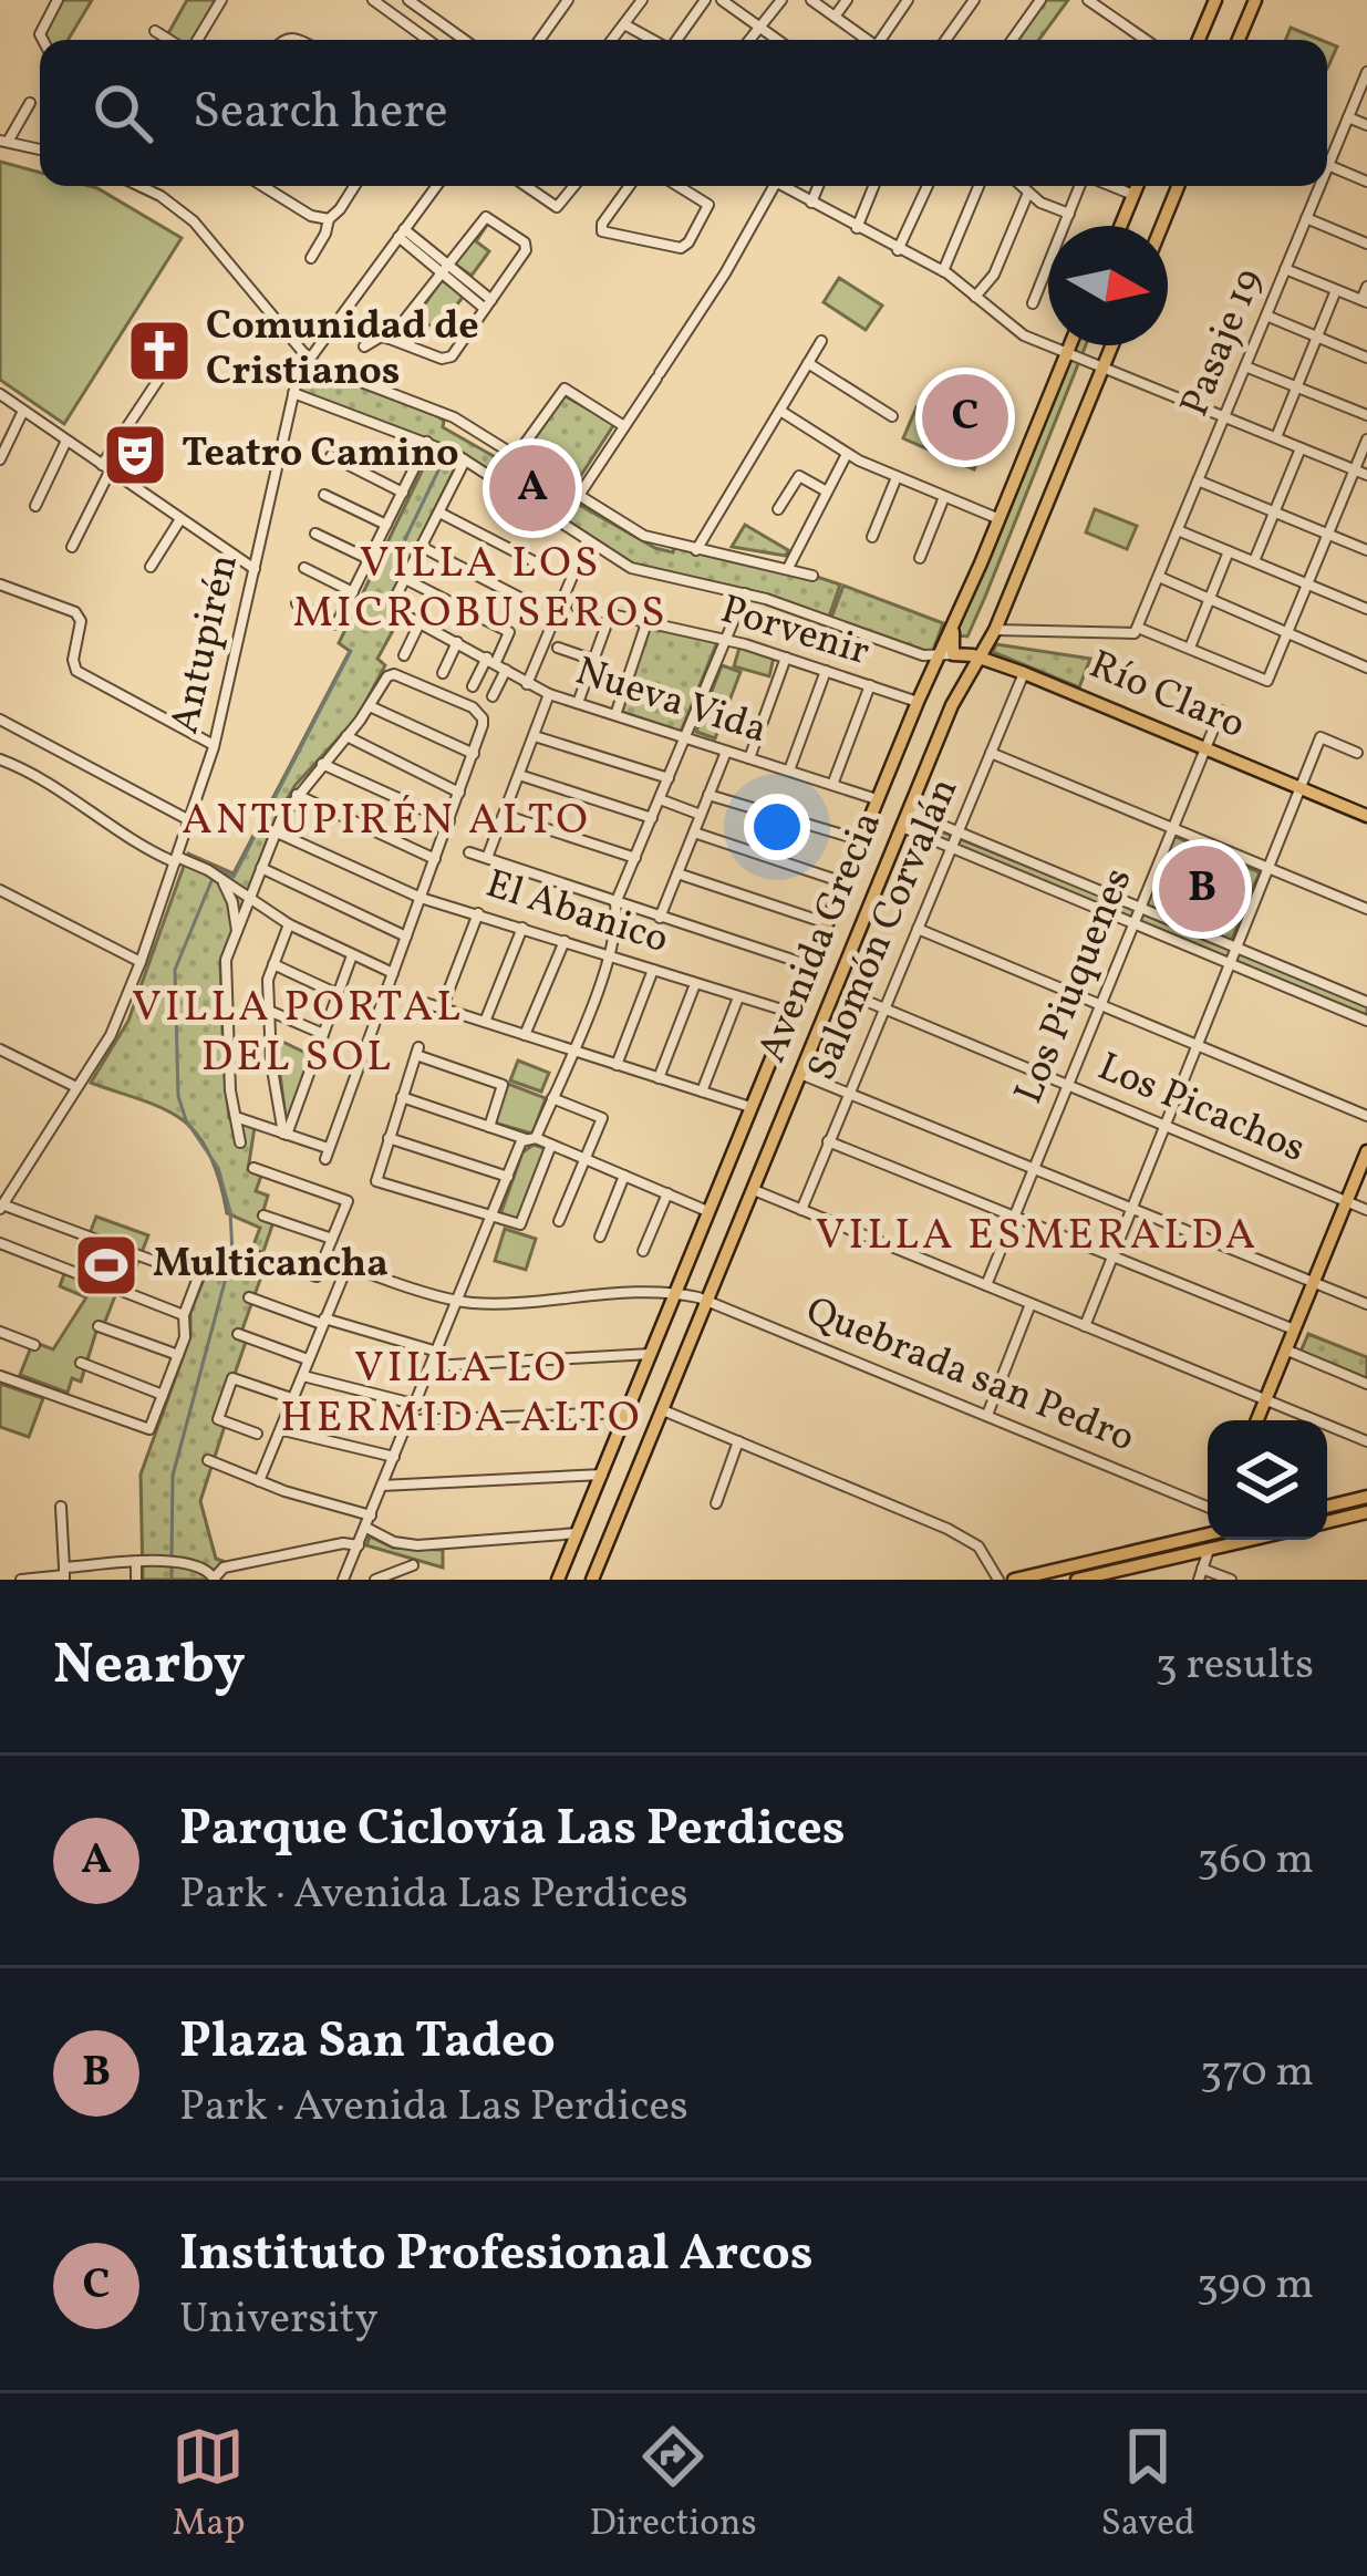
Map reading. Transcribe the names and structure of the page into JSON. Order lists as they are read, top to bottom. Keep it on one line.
{"streets":{"main road":["Río Claro","Avenida Grecia"],"street":["Pasaje 19","Porvenir","Antupirén","Nueva Vida","El Abanico","Salomón Corvalán","Los Piuquenes","Los Picachos","Quebrada san Pedro"]},"crossings":[["Porvenir","Avenida Grecia"],["Antupirén","Río Claro"],["Río Claro","Salomón Corvalán"],["Río Claro","Avenida Grecia"],["Río Claro","Los Piuquenes"],["Nueva Vida","Avenida Grecia"],["El Abanico","Avenida Grecia"],["Salomón Corvalán","Los Picachos"],["Avenida Grecia","Quebrada san Pedro"],["Los Piuquenes","Los Picachos"]],"districts":["VILLA LOS MICROBUSEROS","ANTUPIRÉN ALTO","VILLA PORTAL DEL SOL","VILLA ESMERALDA","VILLA LO HERMIDA ALTO"],"places":{"church":["Comunidad de Cristianos"],"theatre":["Teatro Camino"],"sports":["Multicancha"]},"north":"right","page":{"search":"Search here","pins":["C","A","B"],"heading":["Nearby","3 results"],"list":[{"mark":"A","name":"Parque Ciclovía Las Perdices","note":"Park · Avenida Las Perdices","value":"360 m"},{"mark":"B","name":"Plaza San Tadeo","note":"Park · Avenida Las Perdices","value":"370 m"},{"mark":"C","name":"Instituto Profesional Arcos","note":"University","value":"390 m"}],"nav":["Map","Directions","Saved"]}}
